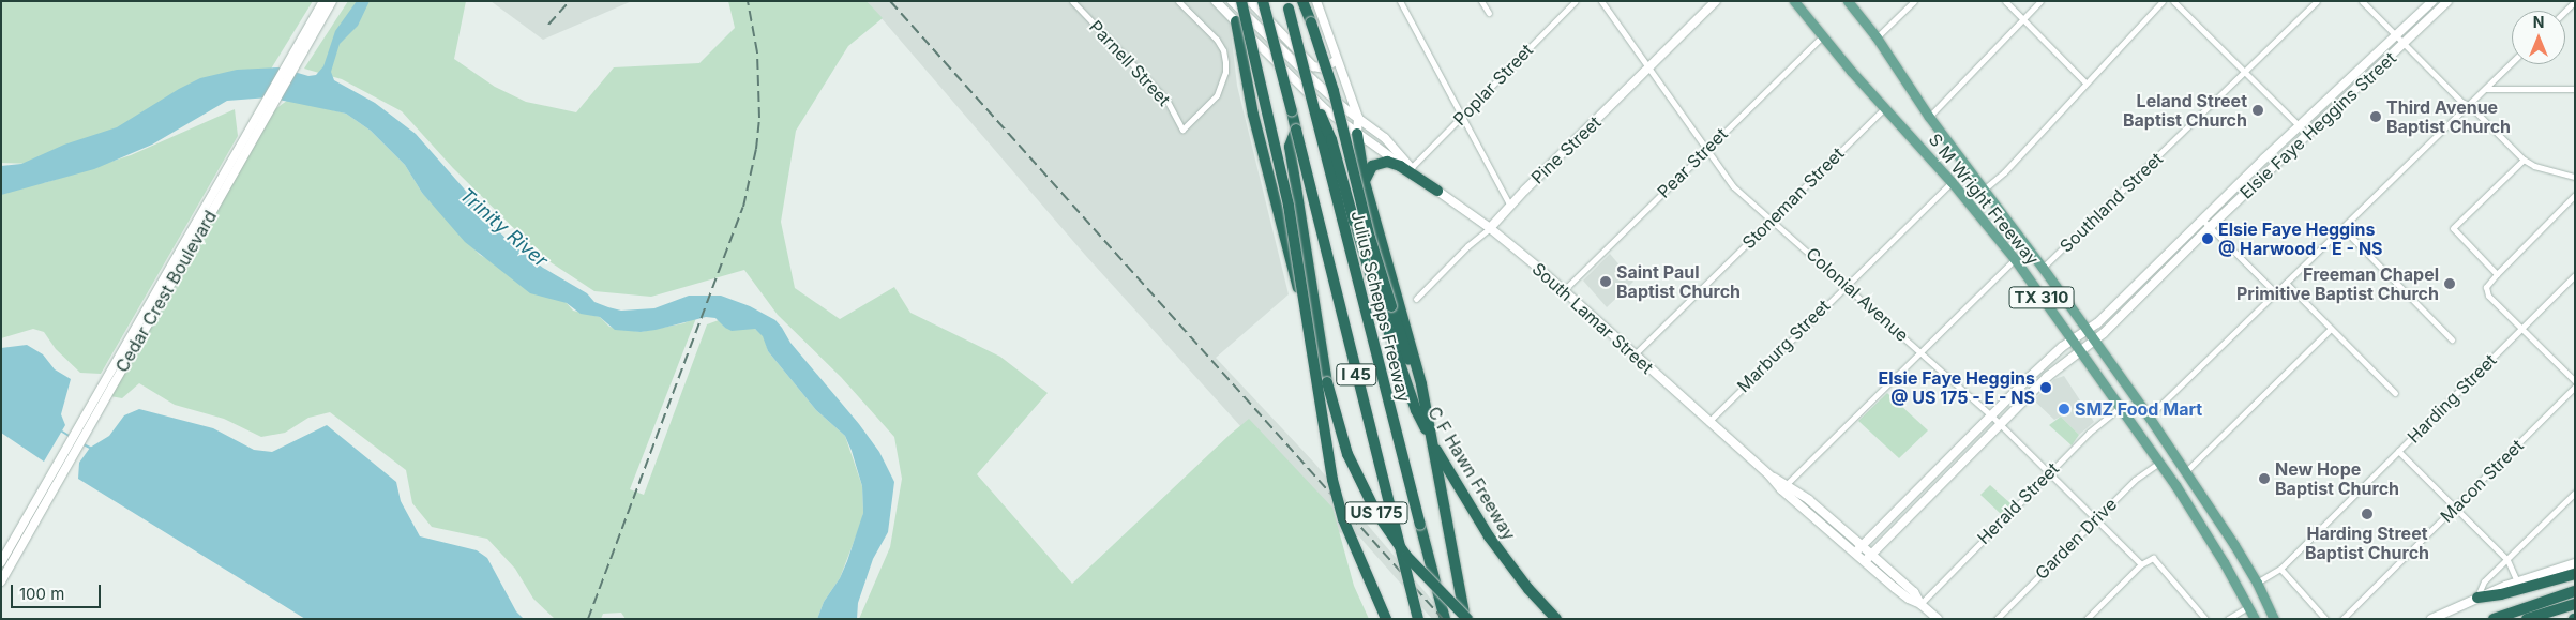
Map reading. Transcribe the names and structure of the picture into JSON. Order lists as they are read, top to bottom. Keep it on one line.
{"streets":{"highway":["Julius Schepps Freeway","I 45","C F Hawn Freeway","US 175"],"main road":["Elsie Faye Heggins Street","Pine Street","S M Wright Freeway","Cedar Crest Boulevard","TX 310","South Lamar Street"],"street":["Parnell Street","Poplar Street","Pear Street","Stoneman Street","Southland Street","Colonial Avenue","Marburg Street","Harding Street","Macon Street","Herald Street","Garden Drive"]},"crossings":[["Poplar Street","South Lamar Street"],["Elsie Faye Heggins Street","S M Wright Freeway"],["Elsie Faye Heggins Street","Colonial Avenue"],["Elsie Faye Heggins Street","South Lamar Street"],["Pine Street","Colonial Avenue"],["Pine Street","South Lamar Street"],["Pear Street","S M Wright Freeway"],["Pear Street","Colonial Avenue"],["Pear Street","South Lamar Street"],["Stoneman Street","S M Wright Freeway"],["Stoneman Street","Colonial Avenue"],["Stoneman Street","South Lamar Street"],["S M Wright Freeway","Southland Street"],["S M Wright Freeway","Marburg Street"],["S M Wright Freeway","Harding Street"],["S M Wright Freeway","Herald Street"],["S M Wright Freeway","Garden Drive"],["Colonial Avenue","Marburg Street"],["Colonial Avenue","Herald Street"],["Colonial Avenue","Garden Drive"],["Julius Schepps Freeway","C F Hawn Freeway"],["South Lamar Street","Marburg Street"],["South Lamar Street","Herald Street"],["I 45","US 175"]],"water":["Trinity River"],"places":["Leland Street Baptist Church","Third Avenue Baptist Church","Elsie Faye Heggins @ Harwood - E - NS","Saint Paul Baptist Church","Freeman Chapel Primitive Baptist Church","Elsie Faye Heggins @ US 175 - E - NS","SMZ Food Mart","New Hope Baptist Church","Harding Street Baptist Church"],"scale_bar":"100 m","north":"top"}
